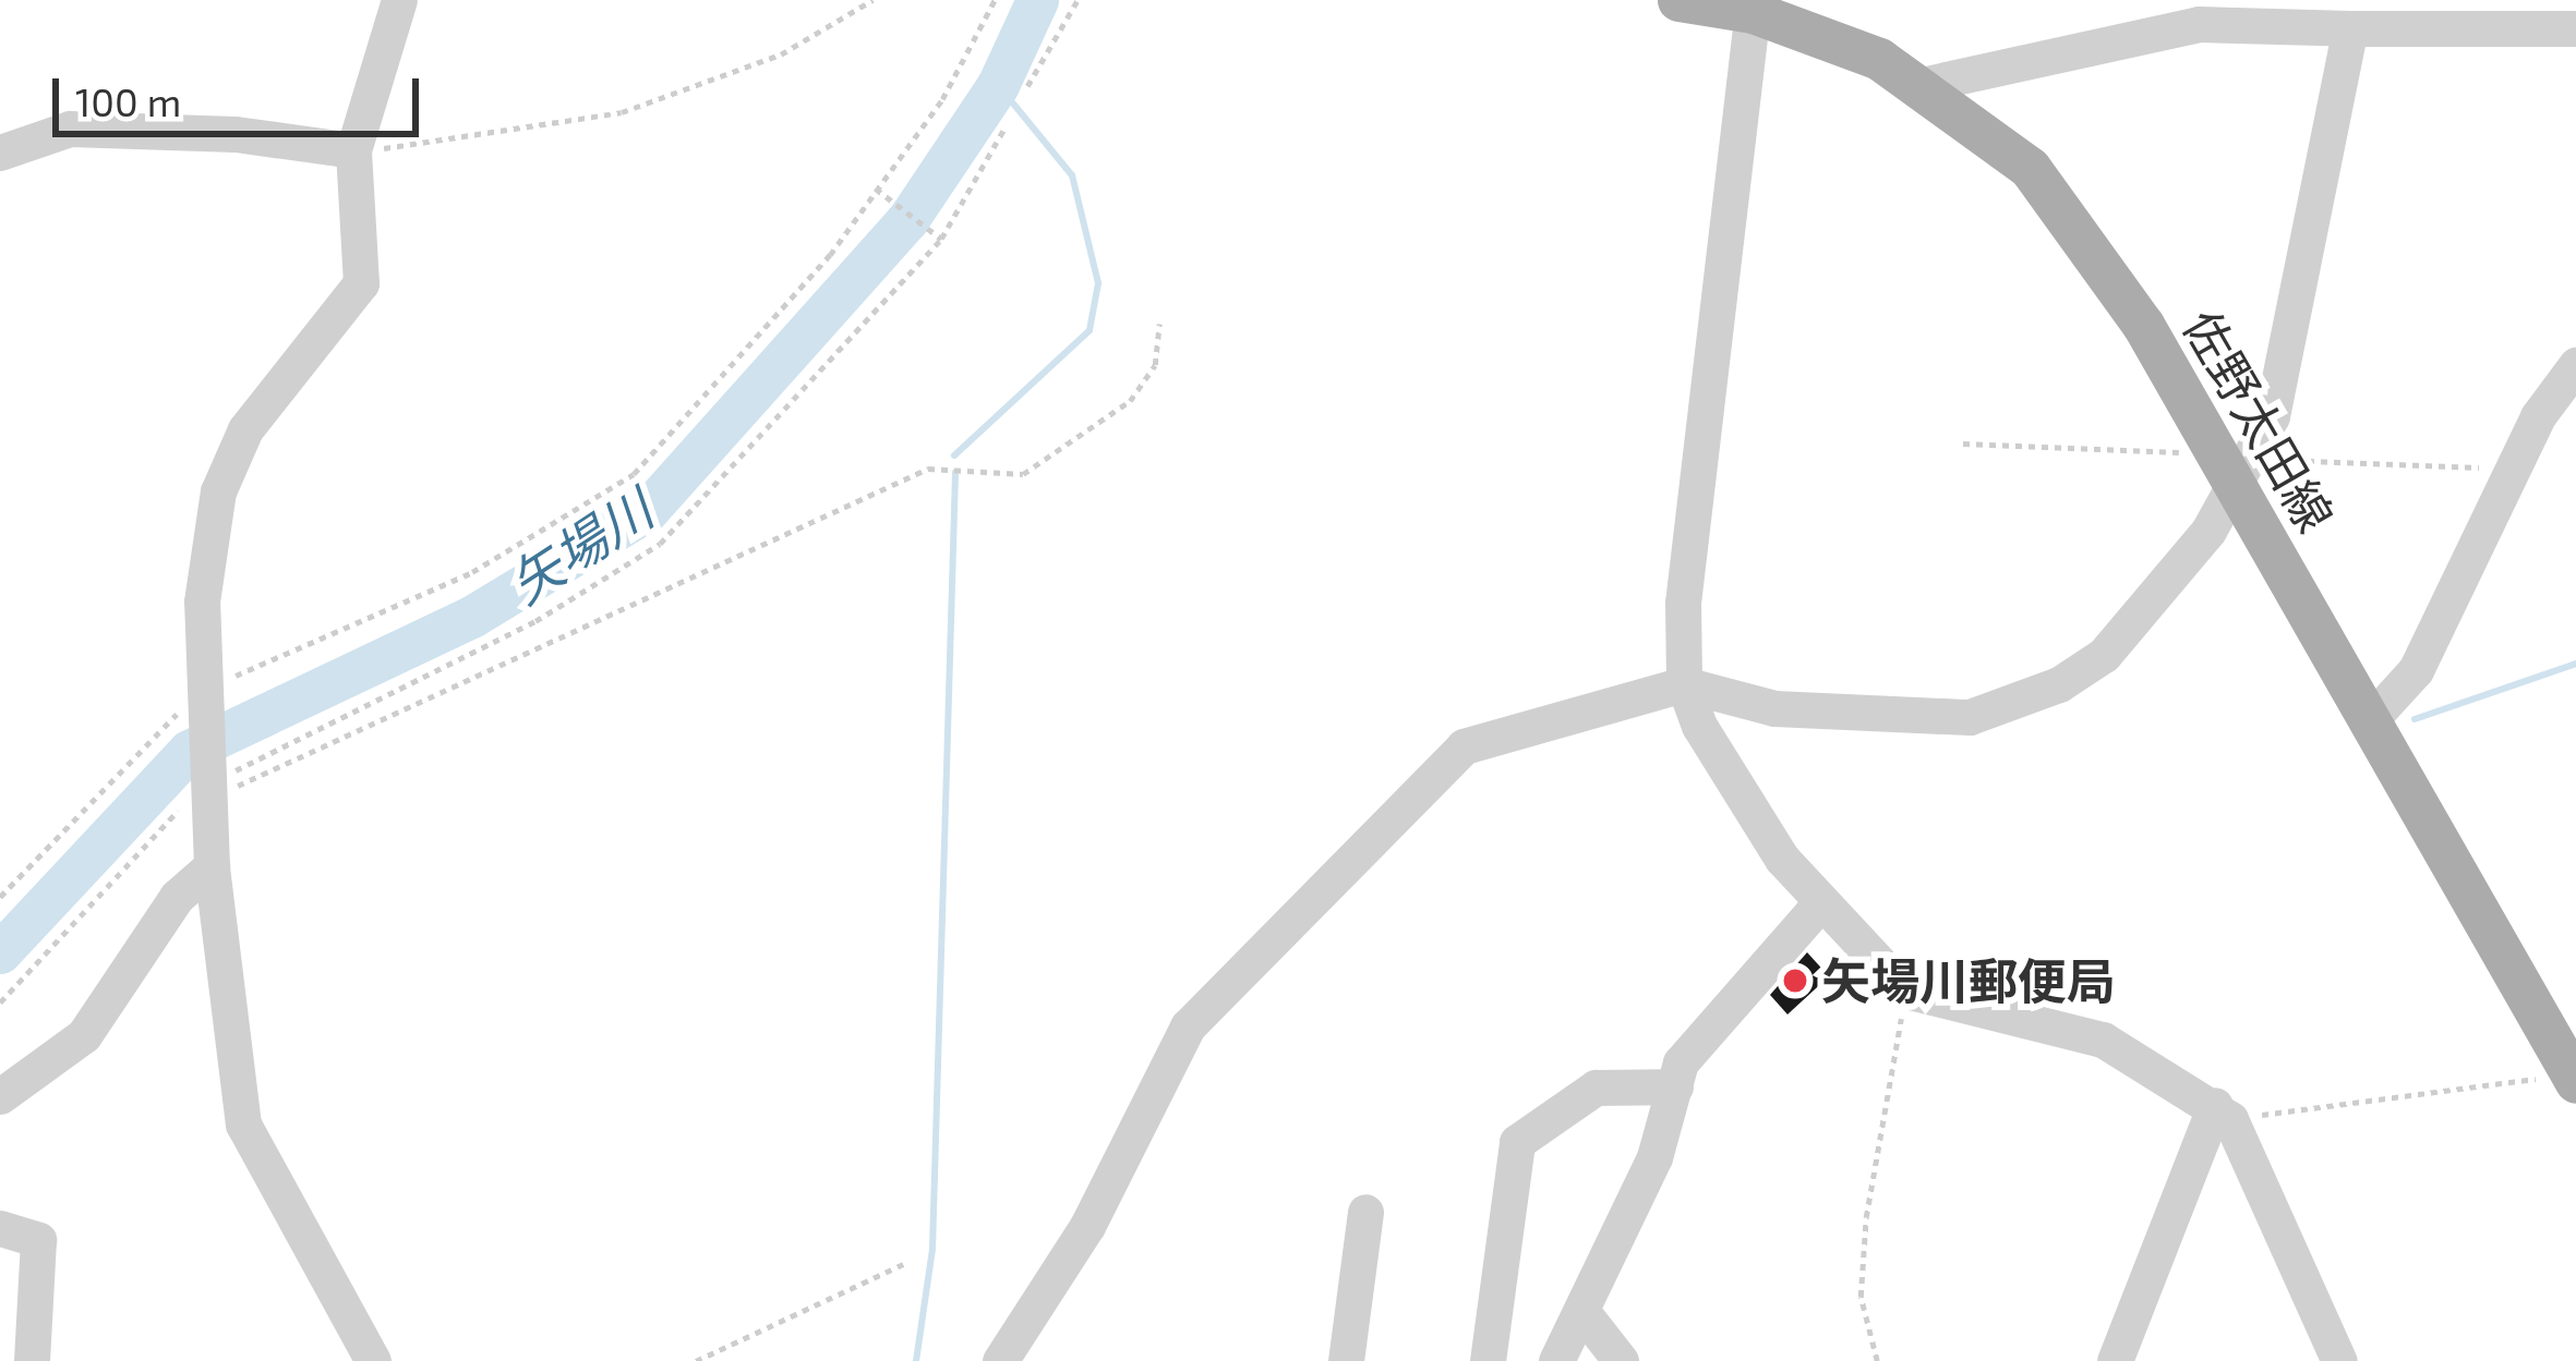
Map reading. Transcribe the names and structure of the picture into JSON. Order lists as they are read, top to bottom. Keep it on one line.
{"streets":{"main road":["佐野太田線"]},"water":["矢場川"],"places":["矢場川郵便局"],"scale_bar":"100 m"}
